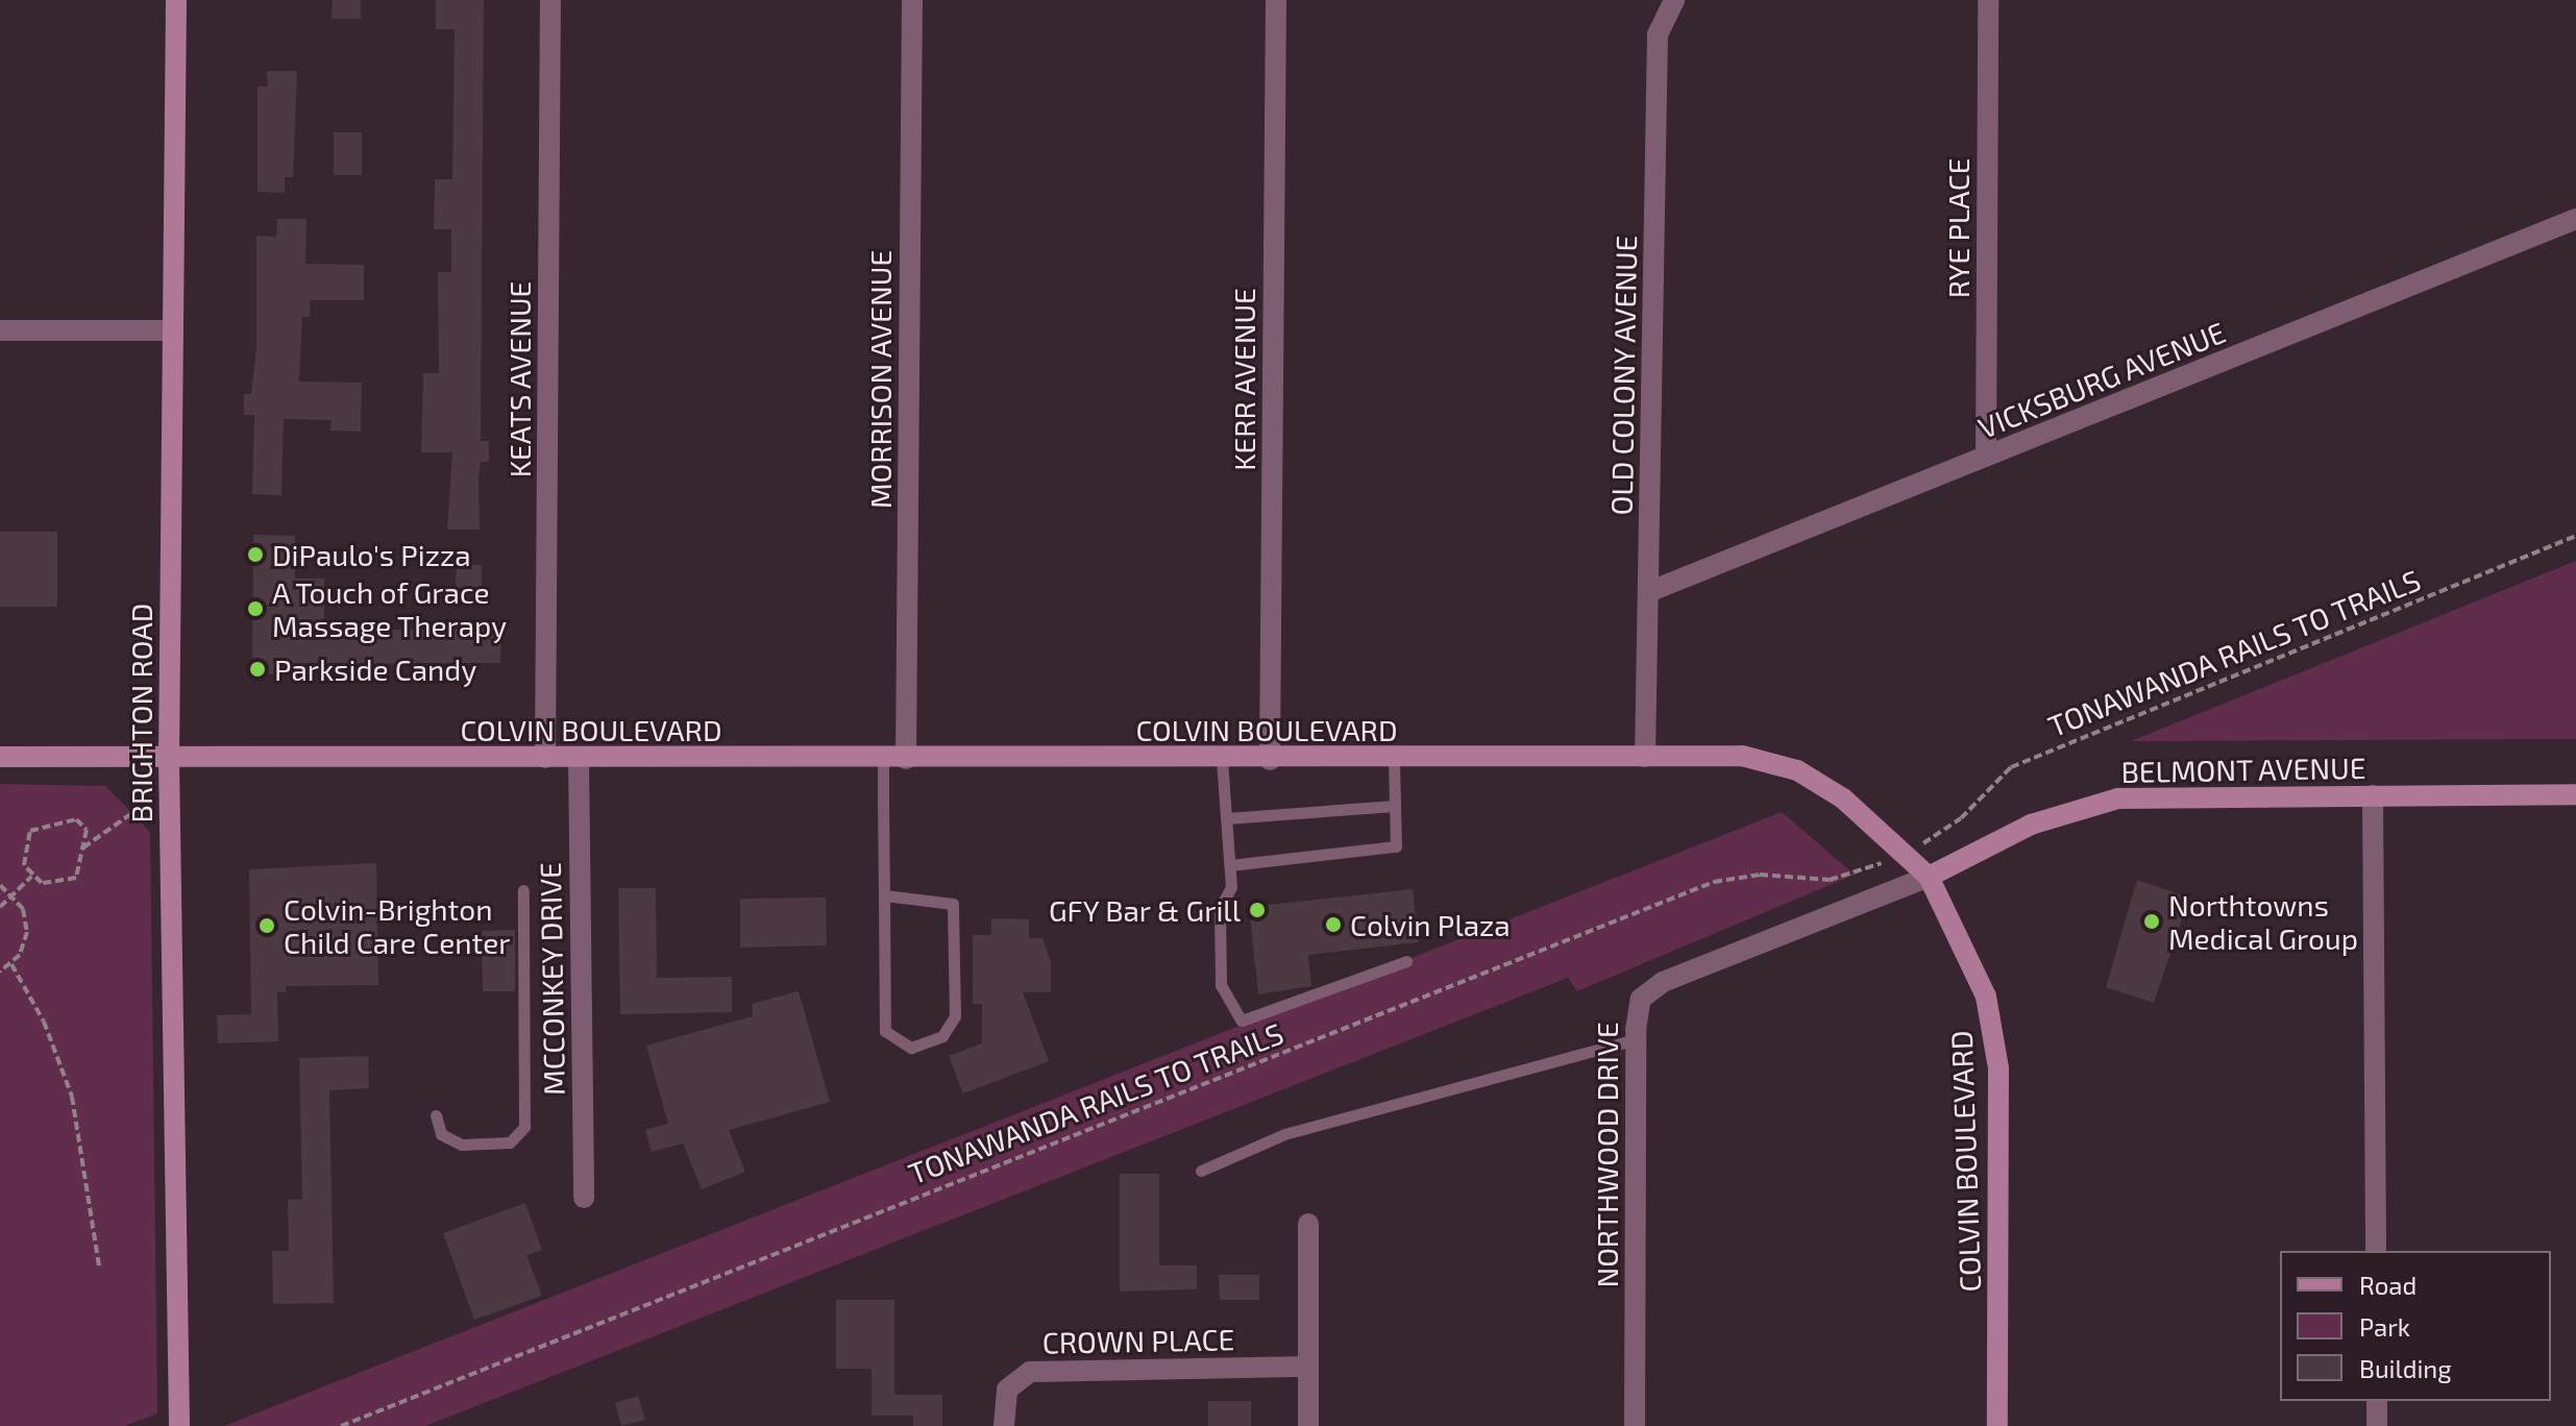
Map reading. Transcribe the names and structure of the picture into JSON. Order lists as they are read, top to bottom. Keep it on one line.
{"streets":{"street":["RYE PLACE","OLD COLONY AVENUE","KEATS AVENUE","MORRISON AVENUE","KERR AVENUE","VICKSBURG AVENUE","BRIGHTON ROAD","COLVIN BOULEVARD","BELMONT AVENUE","MCCONKEY DRIVE","NORTHWOOD DRIVE","CROWN PLACE"],"path":["TONAWANDA RAILS TO TRAILS"]},"crossings":[["RYE PLACE","VICKSBURG AVENUE"],["OLD COLONY AVENUE","VICKSBURG AVENUE"],["OLD COLONY AVENUE","COLVIN BOULEVARD"],["KEATS AVENUE","COLVIN BOULEVARD"],["MORRISON AVENUE","COLVIN BOULEVARD"],["KERR AVENUE","COLVIN BOULEVARD"],["BRIGHTON ROAD","COLVIN BOULEVARD"],["COLVIN BOULEVARD","BELMONT AVENUE"],["COLVIN BOULEVARD","MCCONKEY DRIVE"],["COLVIN BOULEVARD","NORTHWOOD DRIVE"],["BELMONT AVENUE","NORTHWOOD DRIVE"]],"places":["DiPaulo's Pizza","A Touch of Grace Massage Therapy","Parkside Candy","GFY Bar & Grill","Northtowns Medical Group","Colvin Plaza","Colvin-Brighton Child Care Center"],"legend":["Road","Park","Building"]}
